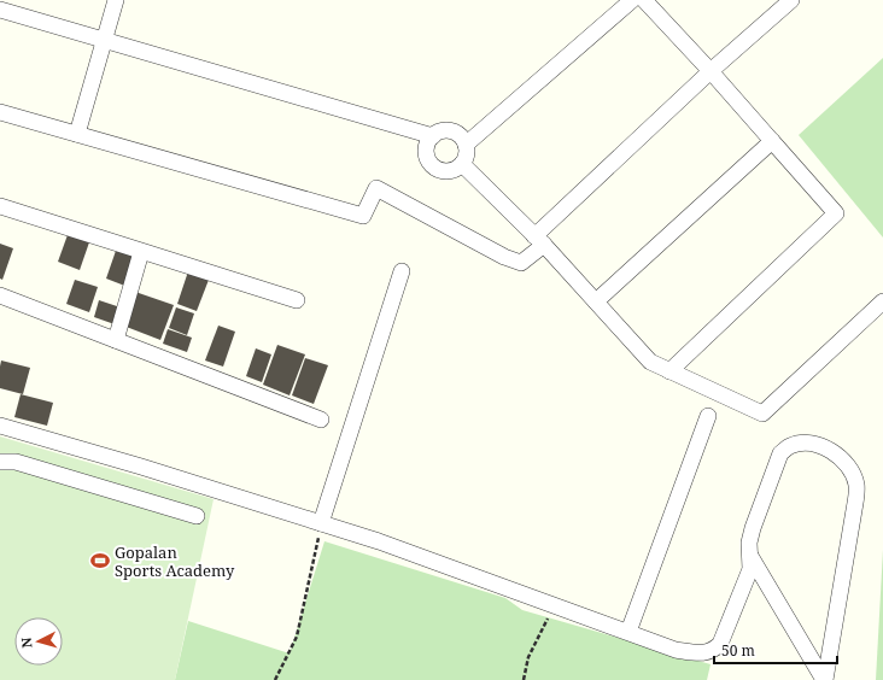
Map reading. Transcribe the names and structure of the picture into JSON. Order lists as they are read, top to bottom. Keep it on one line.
{"places":{"sports":["Gopalan Sports Academy"]},"scale_bar":"50 m","north":"left"}
